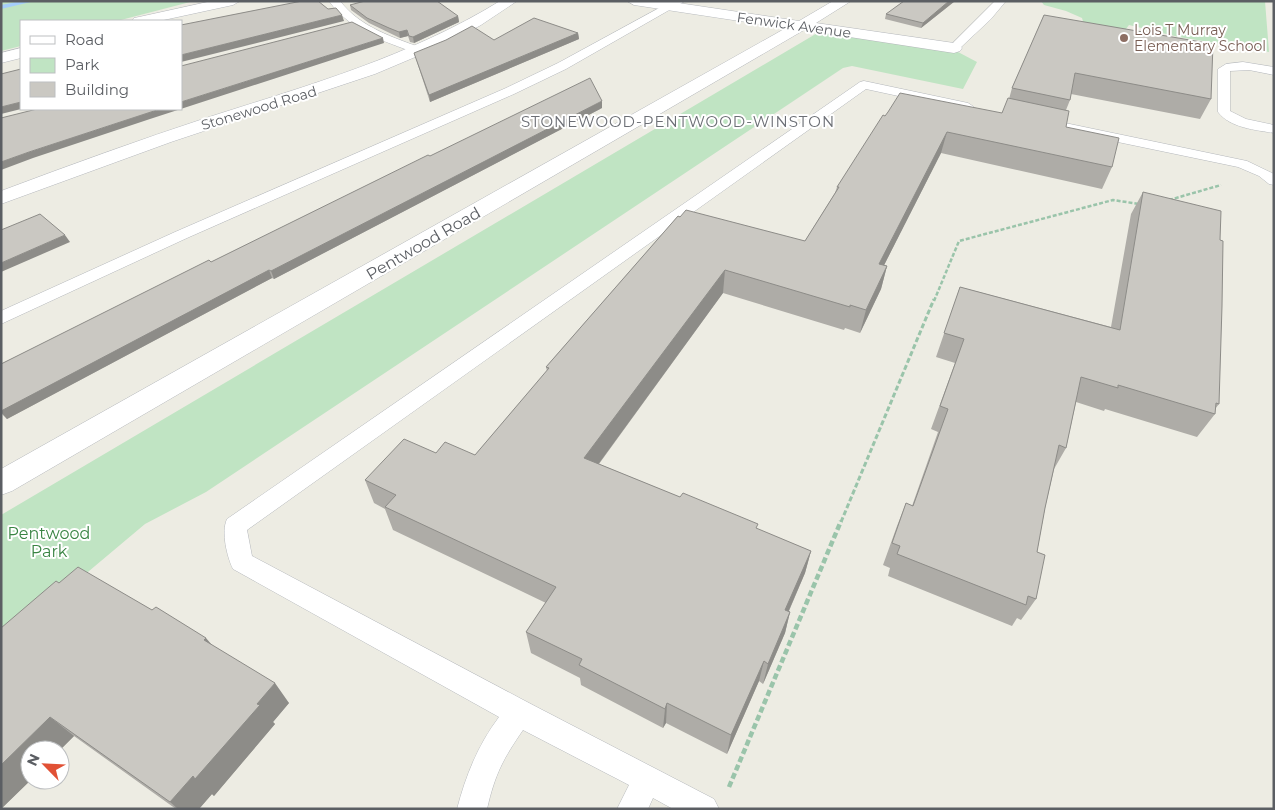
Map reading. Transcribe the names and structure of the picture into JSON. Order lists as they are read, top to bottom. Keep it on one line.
{"streets":{"street":["Fenwick Avenue","Stonewood Road","Pentwood Road"]},"crossings":[["Fenwick Avenue","Pentwood Road"]],"districts":["STONEWOOD-PENTWOOD-WINSTON"],"parks":["Pentwood Park"],"places":["Lois T Murray Elementary School"],"legend":["Road","Park","Building"],"north":"top left"}
